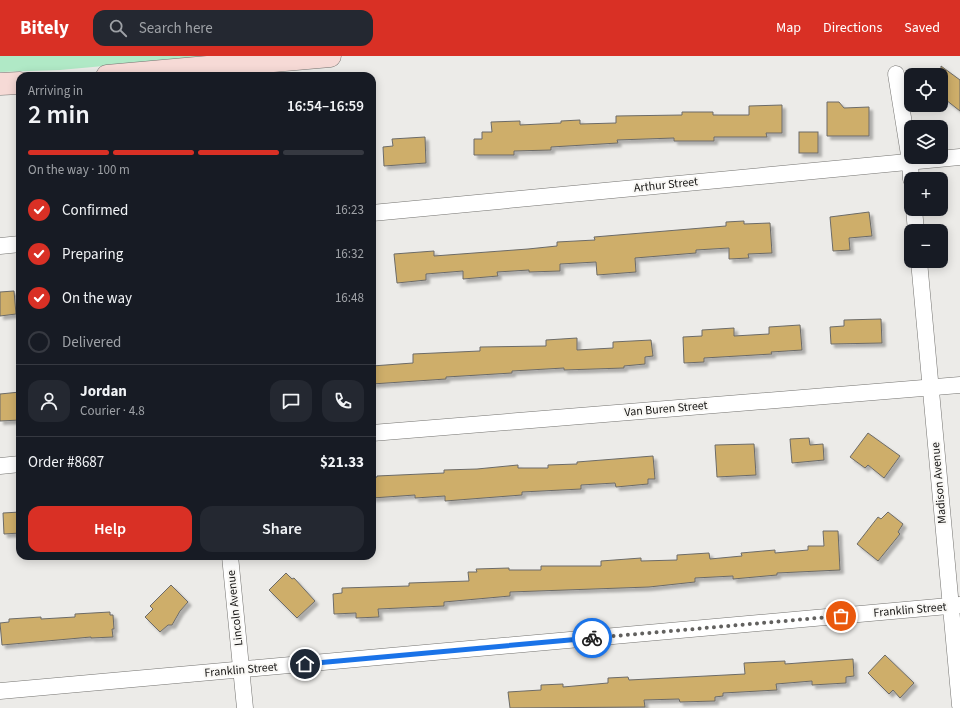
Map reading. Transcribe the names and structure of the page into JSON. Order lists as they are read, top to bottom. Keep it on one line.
{"streets":{"street":["Arthur Street","Van Buren Street","Madison Avenue","Lincoln Avenue","Franklin Street"]},"crossings":[["Van Buren Street","Madison Avenue"],["Madison Avenue","Franklin Street"],["Lincoln Avenue","Franklin Street"]],"page":{"header":"Bitely","search":"Search here","nav":["Map","Directions","Saved"],"map_buttons":["+","−"],"heading":["2 min","Arriving in","16:54–16:59"],"panel":["Jordan","Courier · 4.8","Order #8687","$21.33"],"bar":"On the way · 100 m","list":[["Confirmed","16:23"],["Preparing","16:32"],["On the way","16:48"],"Delivered"],"buttons":["Help","Share"]}}
